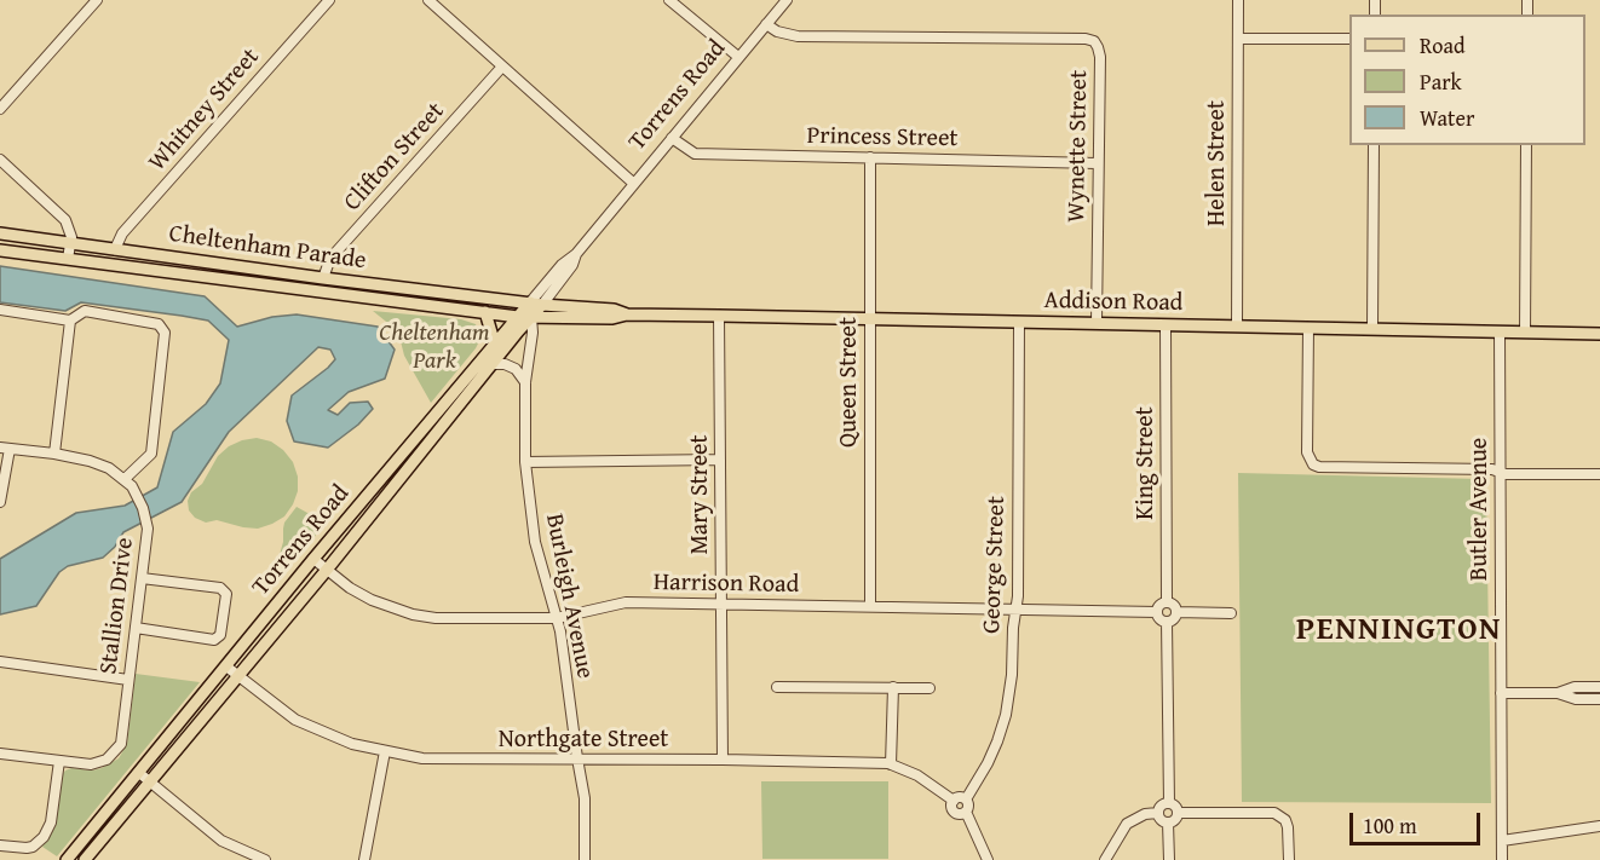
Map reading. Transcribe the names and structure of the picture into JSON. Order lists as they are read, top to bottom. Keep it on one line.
{"streets":{"main road":["Torrens Road","Cheltenham Parade","Addison Road"],"street":["Whitney Street","Princess Street","Wynette Street","Clifton Street","Helen Street","Queen Street","King Street","Mary Street","Butler Avenue","George Street","Harrison Road","Burleigh Avenue","Stallion Drive","Northgate Street"]},"crossings":[["Torrens Road","Princess Street"],["Torrens Road","Wynette Street"],["Torrens Road","Cheltenham Parade"],["Torrens Road","Addison Road"],["Torrens Road","Harrison Road"],["Torrens Road","Burleigh Avenue"],["Torrens Road","Northgate Street"],["Whitney Street","Cheltenham Parade"],["Princess Street","Wynette Street"],["Princess Street","Queen Street"],["Wynette Street","Addison Road"],["Clifton Street","Cheltenham Parade"],["Helen Street","Addison Road"],["Cheltenham Parade","Addison Road"],["Cheltenham Parade","Burleigh Avenue"],["Addison Road","Queen Street"],["Addison Road","King Street"],["Addison Road","Mary Street"],["Addison Road","Butler Avenue"],["Addison Road","George Street"],["Addison Road","Burleigh Avenue"],["Queen Street","Harrison Road"],["King Street","Harrison Road"],["Mary Street","Harrison Road"],["Mary Street","Northgate Street"],["George Street","Harrison Road"],["George Street","Northgate Street"],["Harrison Road","Burleigh Avenue"],["Burleigh Avenue","Northgate Street"]],"districts":["PENNINGTON"],"parks":["Cheltenham Park"],"legend":["Road","Park","Water"],"scale_bar":"100 m"}
